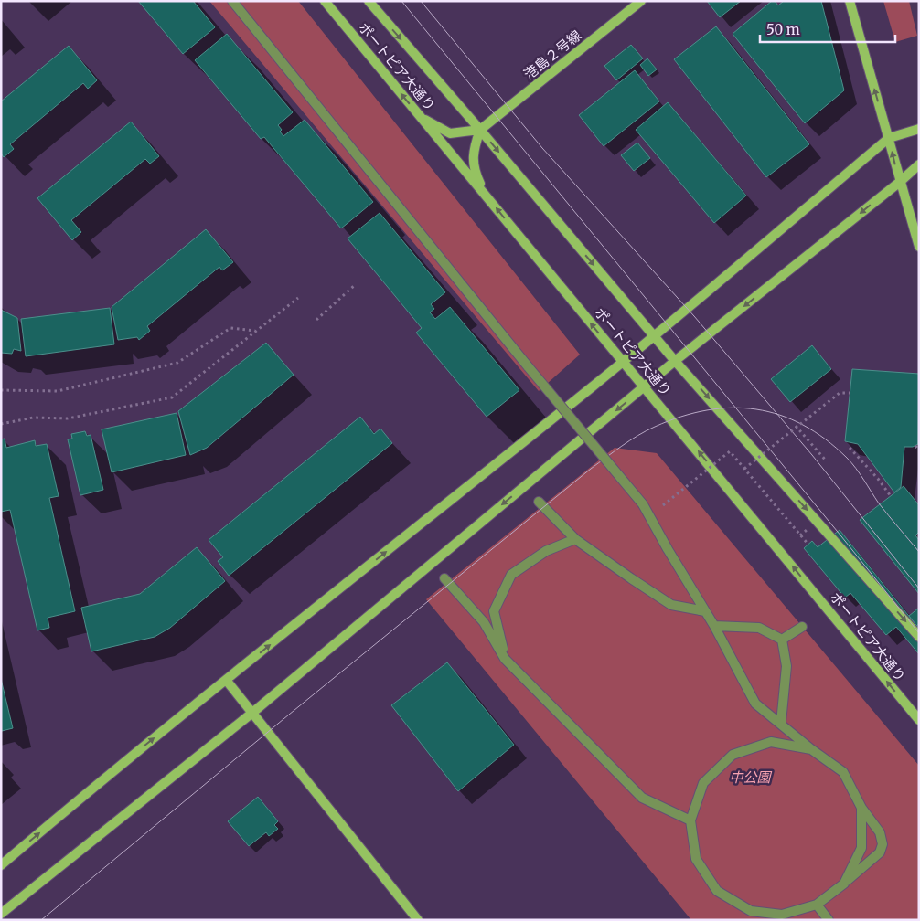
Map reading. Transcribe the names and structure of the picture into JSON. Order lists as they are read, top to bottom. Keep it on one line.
{"streets":{"street":["港島２号線","ポートピア大通り"]},"crossings":[["港島２号線","ポートピア大通り"]],"parks":["中公園"],"scale_bar":"50 m"}
